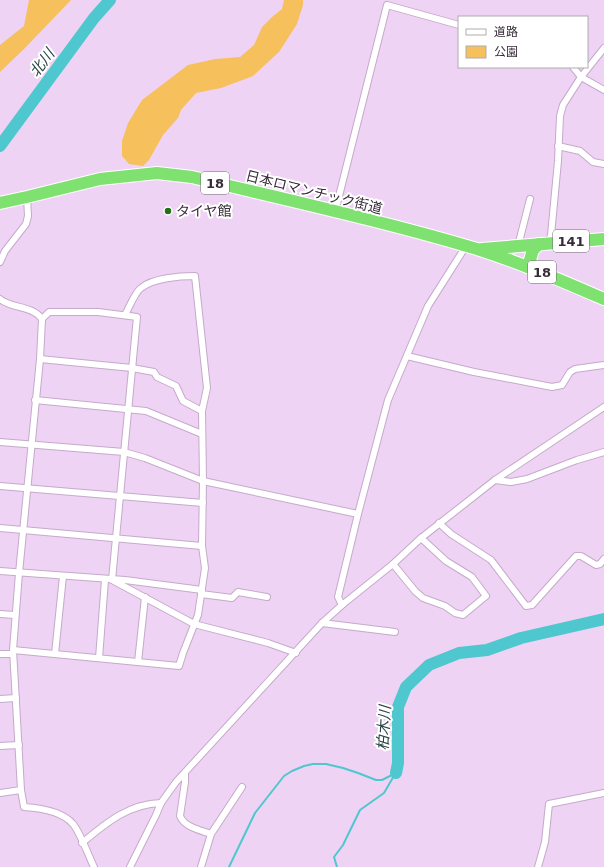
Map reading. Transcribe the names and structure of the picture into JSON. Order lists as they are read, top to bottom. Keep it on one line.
{"streets":{"highway":["18","日本ロマンチック街道","141"]},"crossings":[["18","日本ロマンチック街道"],["18","141"],["日本ロマンチック街道","141"]],"water":["北川","柏木川"],"places":["タイヤ館"],"legend":["道路","公園"]}
